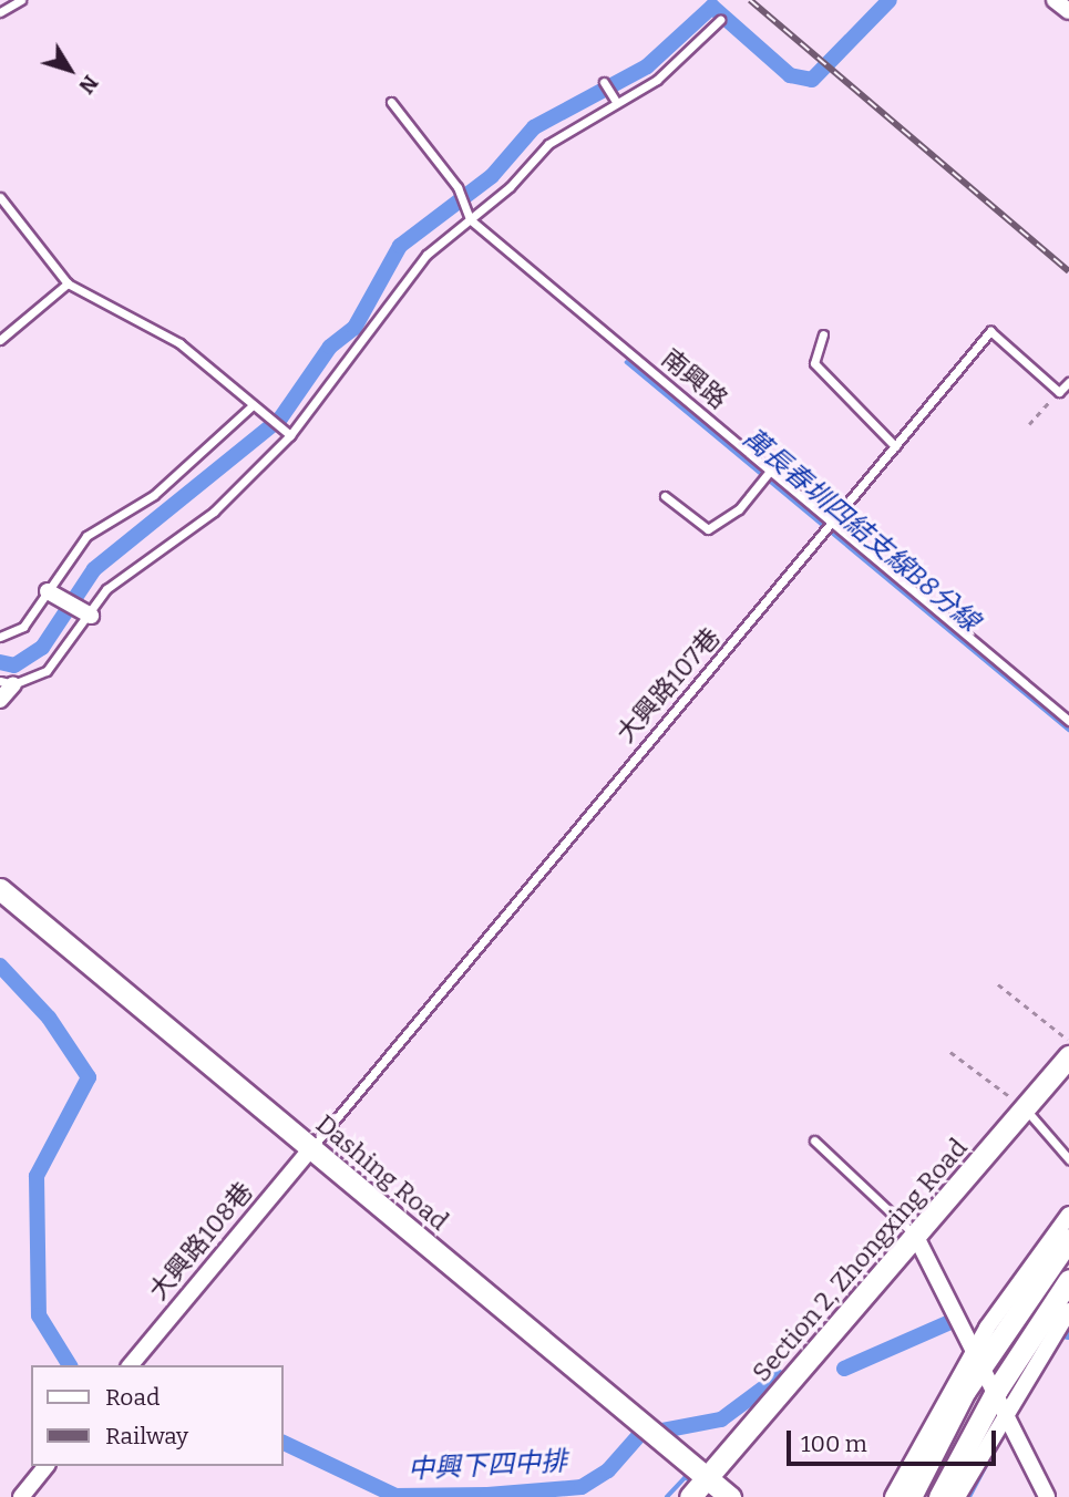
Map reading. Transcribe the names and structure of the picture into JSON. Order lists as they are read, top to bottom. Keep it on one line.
{"streets":{"street":["Dashing Road","大興路108巷","Section 2, Zhongxing Road"],"lane":["南興路","大興路107巷"]},"crossings":[["南興路","大興路107巷"],["大興路107巷","Dashing Road"],["大興路107巷","大興路108巷"],["Dashing Road","大興路108巷"],["Dashing Road","Section 2, Zhongxing Road"]],"water":["萬長春圳四結支線B8分線","中興下四中排"],"legend":["Road","Railway"],"scale_bar":"100 m","north":"bottom right"}
